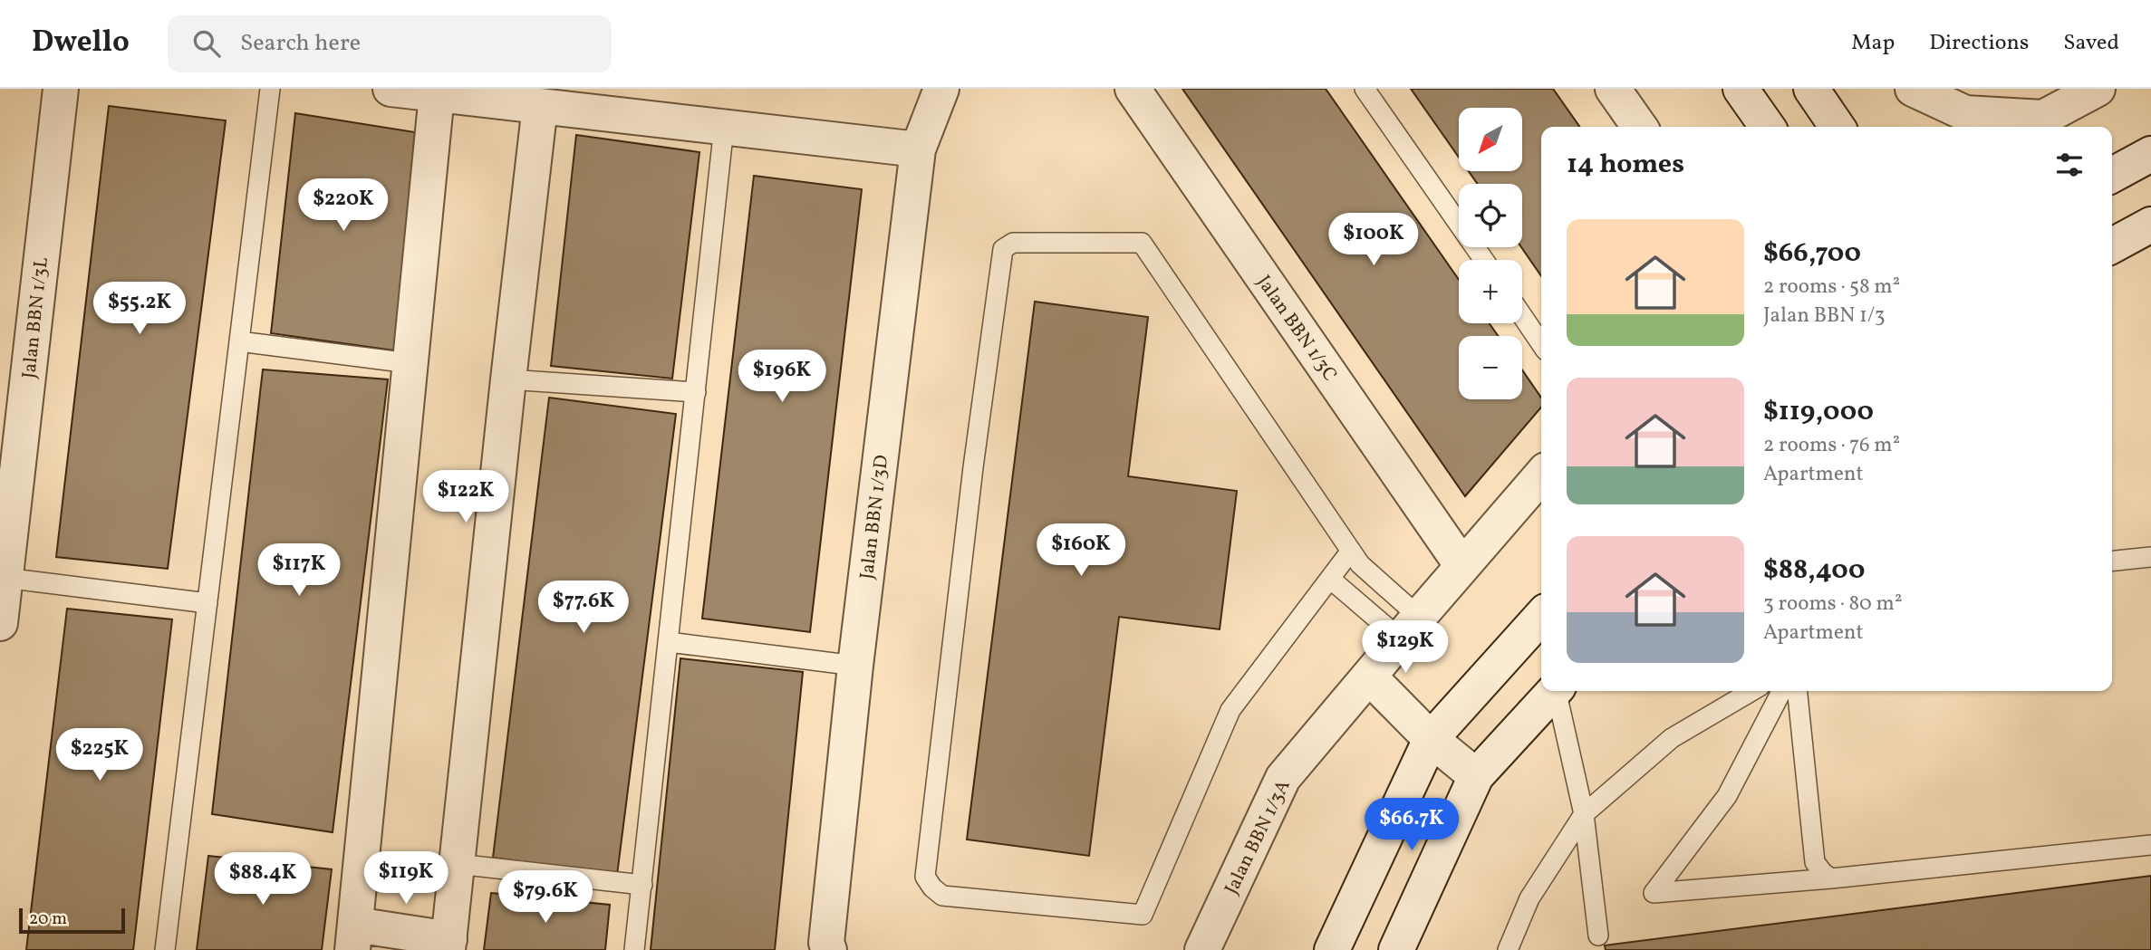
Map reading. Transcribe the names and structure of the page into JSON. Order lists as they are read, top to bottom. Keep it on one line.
{"streets":{"street":["Jalan BBN 1/3L","Jalan BBN 1/3C","Jalan BBN 1/3D","Jalan BBN 1/3A"]},"crossings":[["Jalan BBN 1/3C","Jalan BBN 1/3A"]],"scale_bar":"20 m","north":"bottom left","page":{"header":"Dwello","search":"Search here","nav":["Map","Directions","Saved"],"map_buttons":["+","−"],"heading":"14 homes","price":["$220K","$100K","$55.2K","$196K","$122K","$160K","$117K","$77.6K","$129K","$225K","$66.7K","$119K","$88.4K","$79.6K"],"list":[{"name":"$66,700","note":"2 rooms · 58 m² · Jalan BBN 1/3"},{"name":"$119,000","note":"2 rooms · 76 m² · Apartment"},{"name":"$88,400","note":"3 rooms · 80 m² · Apartment"}],"scale":"20 m"}}
